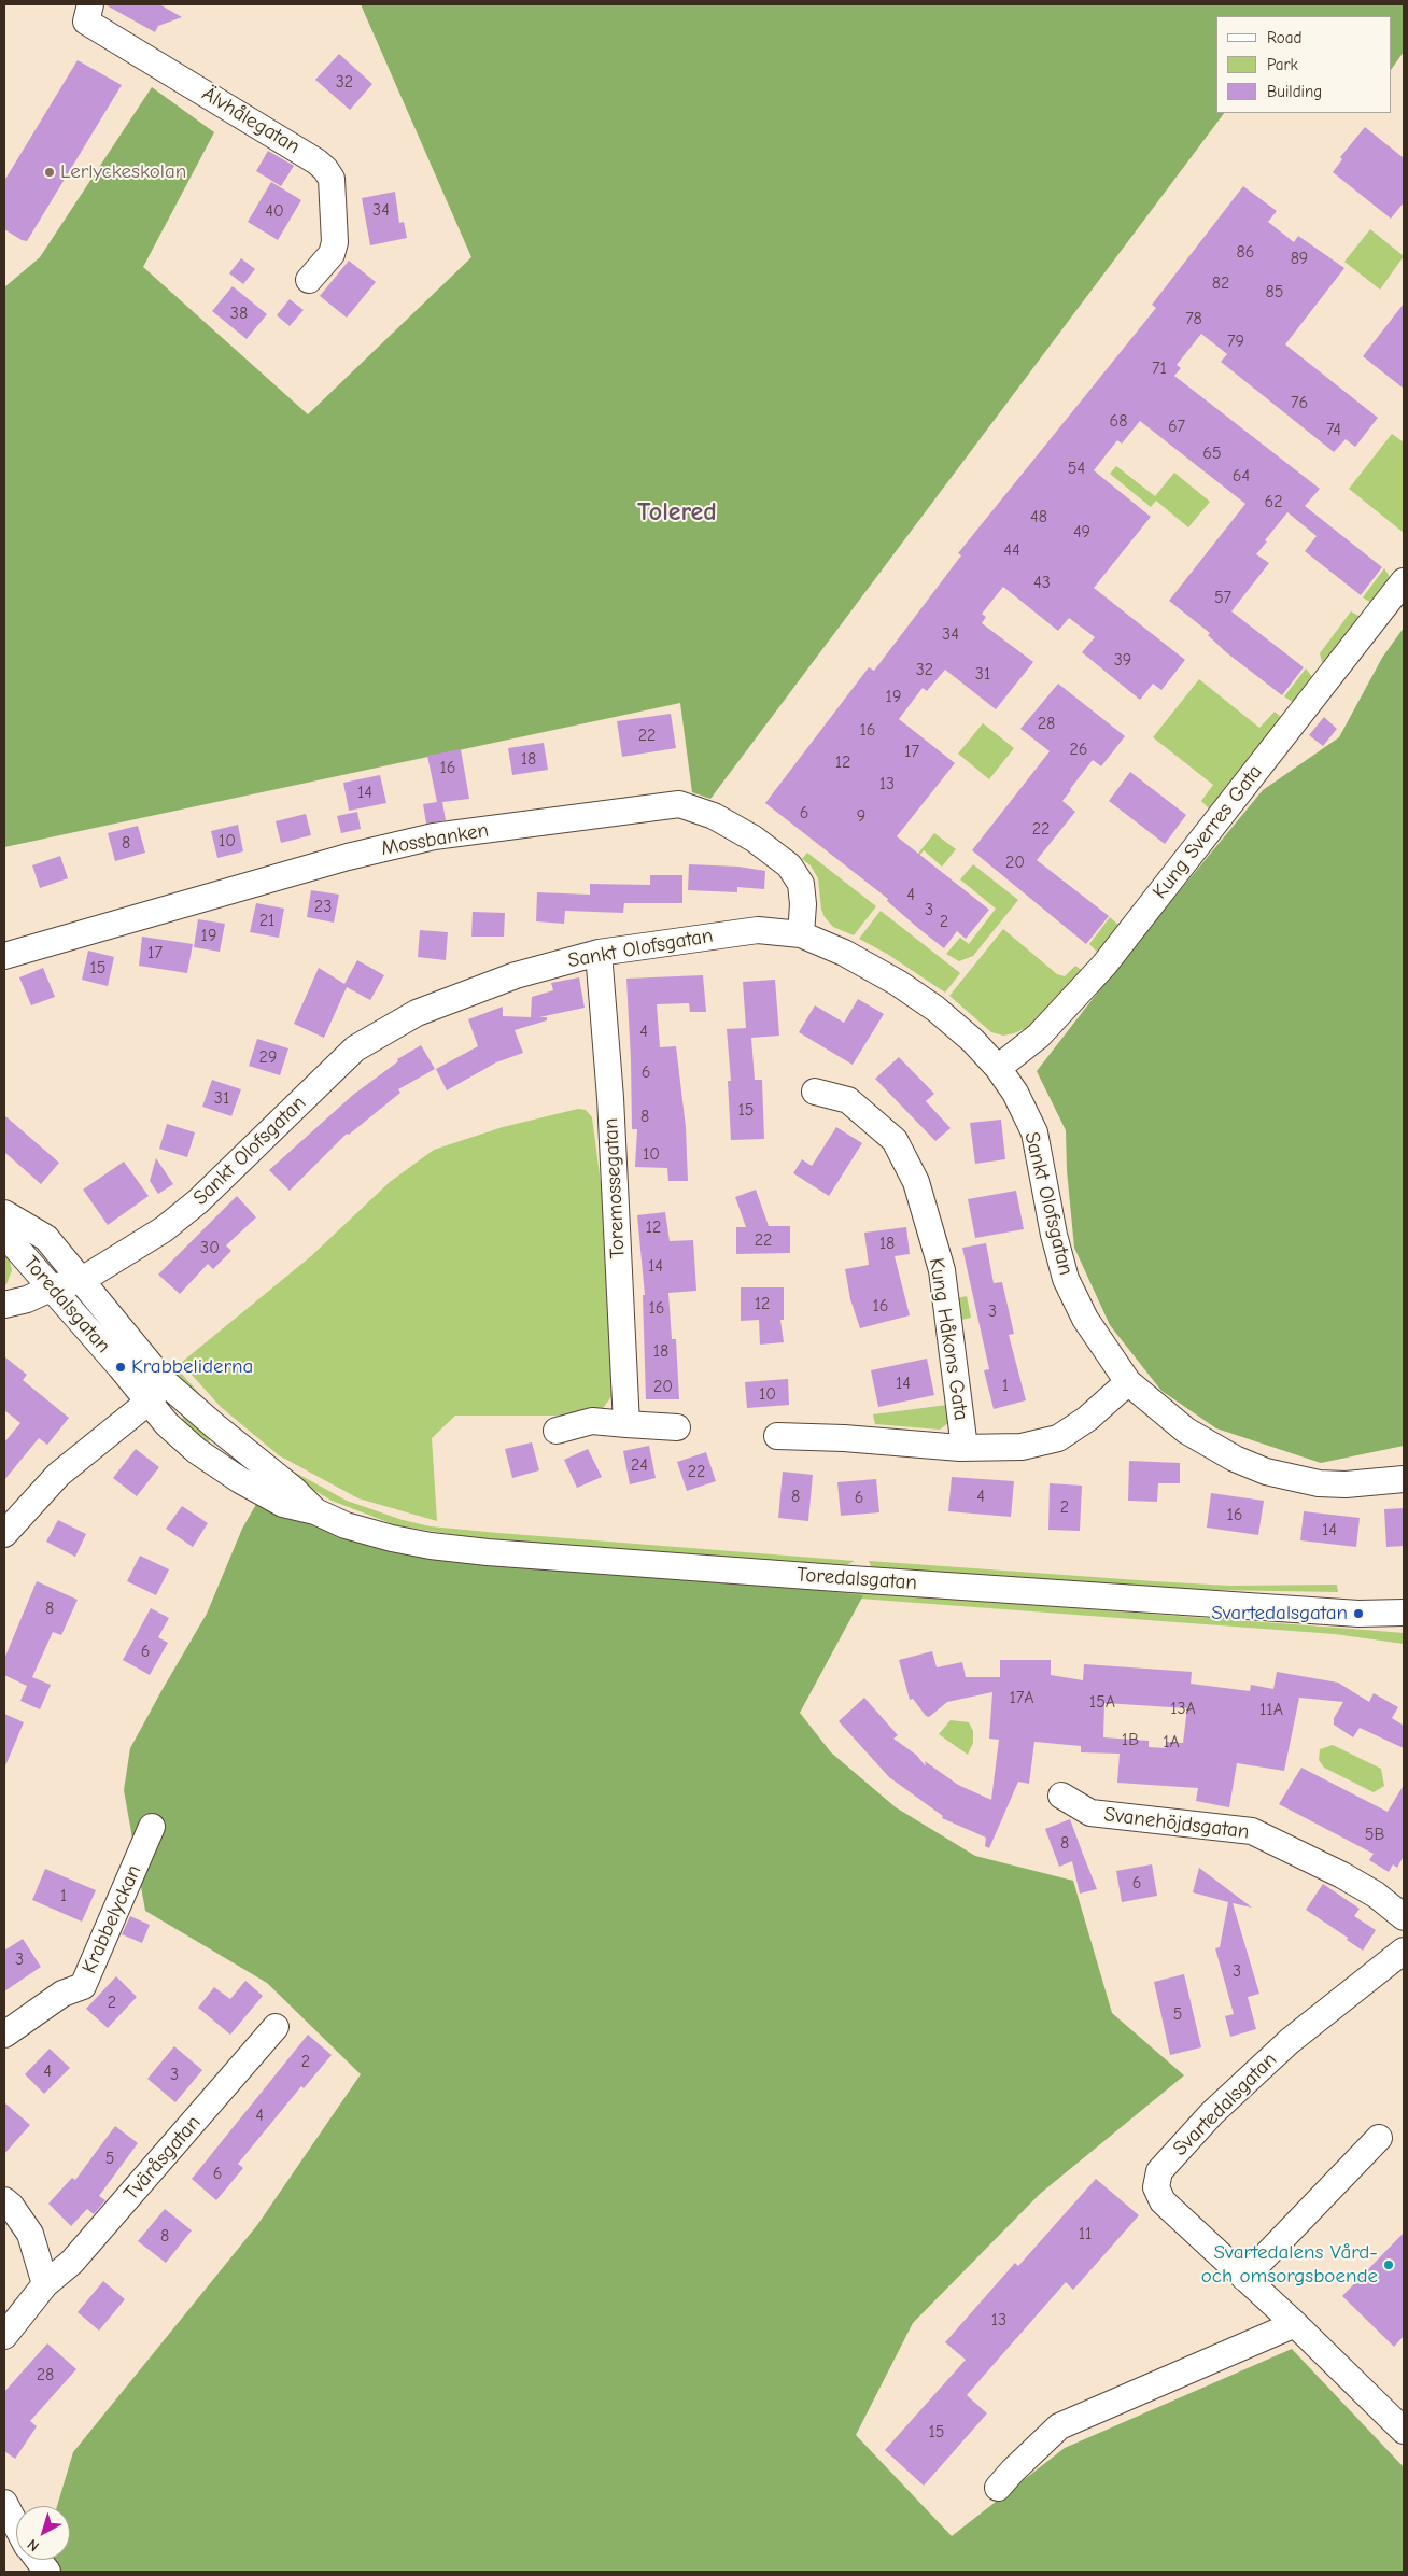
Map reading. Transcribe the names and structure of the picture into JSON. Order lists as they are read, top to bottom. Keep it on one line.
{"streets":{"street":["Älvhålegatan","Kung Sverres Gata","Mossbanken","Sankt Olofsgatan","Toremossegatan","Toredalsgatan","Kung Håkons Gata","Svanehöjdsgatan","Krabbelyckan","Svartedalsgatan","Tväråsgatan"]},"crossings":[["Kung Sverres Gata","Sankt Olofsgatan"],["Mossbanken","Sankt Olofsgatan"],["Sankt Olofsgatan","Toremossegatan"],["Sankt Olofsgatan","Toredalsgatan"],["Sankt Olofsgatan","Kung Håkons Gata"]],"districts":["Tolered"],"places":["Lerlyckeskolan","Krabbeliderna","Svartedalsgatan","Svartedalens Vård- och omsorgsboende"],"house_numbers":["32","34","40","86","89","82","85","38","78","79","71","76","68","67","74","65","54","64","62","48","49","44","43","57","34","39","32","31","19","28","16","22","26","17","18","12","16","13","14","6","9","22","10","8","20","4","23","3","21","2","19","17","15","4","29","6","31","15","8","10","12","22","18","30","14","12","16","16","3","18","14","1","20","10","24","22","8","4","6","2","16","14","8","6","17A","15A","13A","11A","1B","1A","5B","8","6","1","3","3","2","5","2","4","3","4","5","6","11","8","13","28","15"],"legend":["Road","Park","Building"],"north":"bottom left"}
